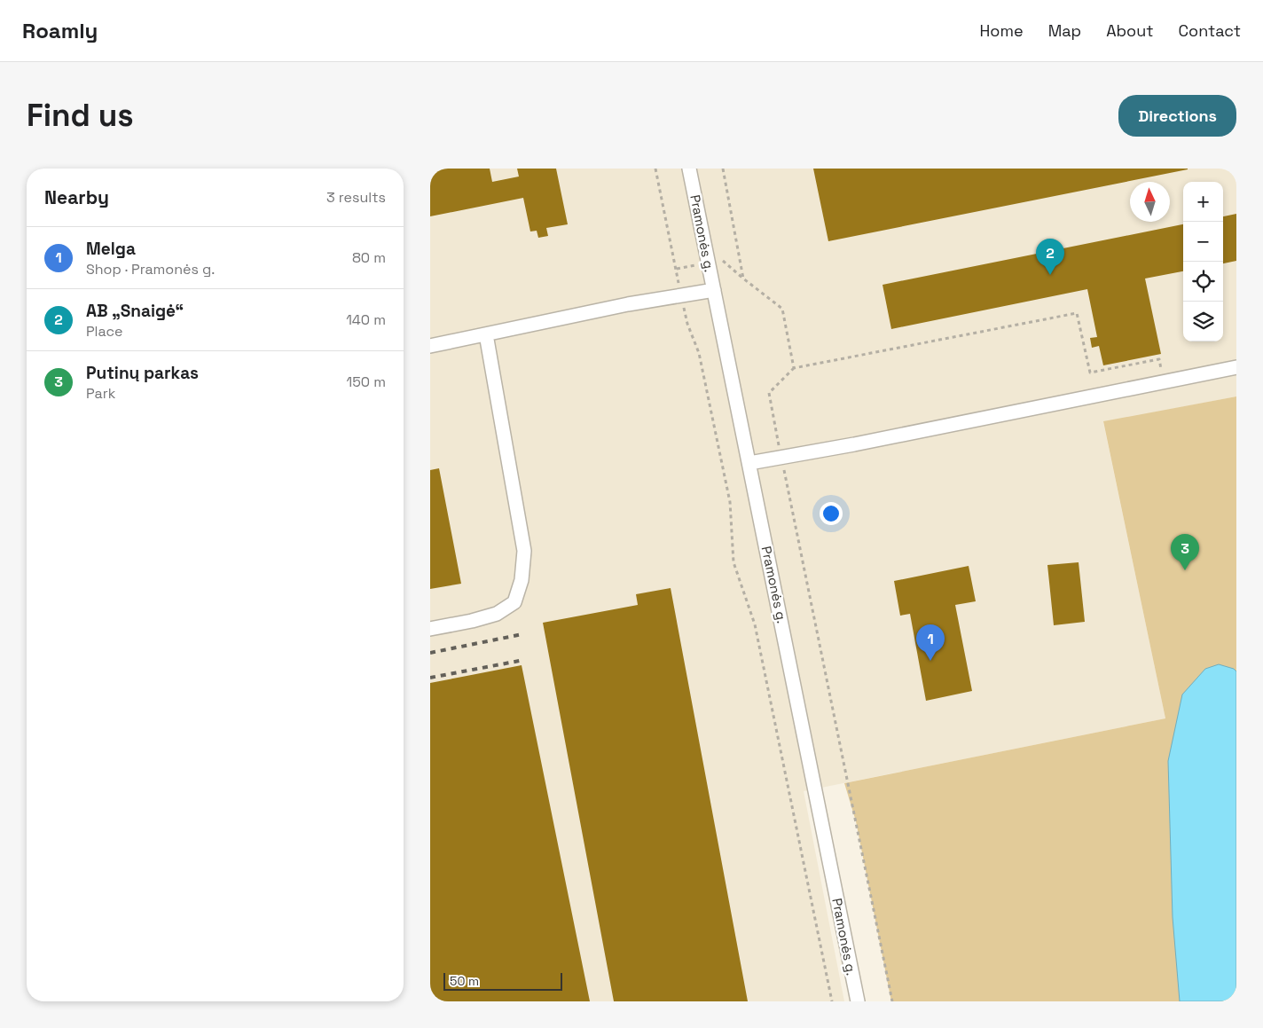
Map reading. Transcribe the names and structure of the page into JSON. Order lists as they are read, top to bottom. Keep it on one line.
{"streets":{"street":["Pramonės g."]},"scale_bar":"50 m","north":"top","page":{"header":"Roamly","nav":["Home","Map","About","Contact"],"buttons":"Directions","title":"Find us","heading":["Nearby","3 results"],"map_buttons":["+","−"],"list":[{"mark":"1","name":"Melga","note":"Shop · Pramonės g.","value":"80 m"},{"mark":"2","name":"AB „Snaigė“","note":"Place","value":"140 m"},{"mark":"3","name":"Putinų parkas","note":"Park","value":"150 m"}],"pins":["2","3","1"],"scale":"50 m"}}
